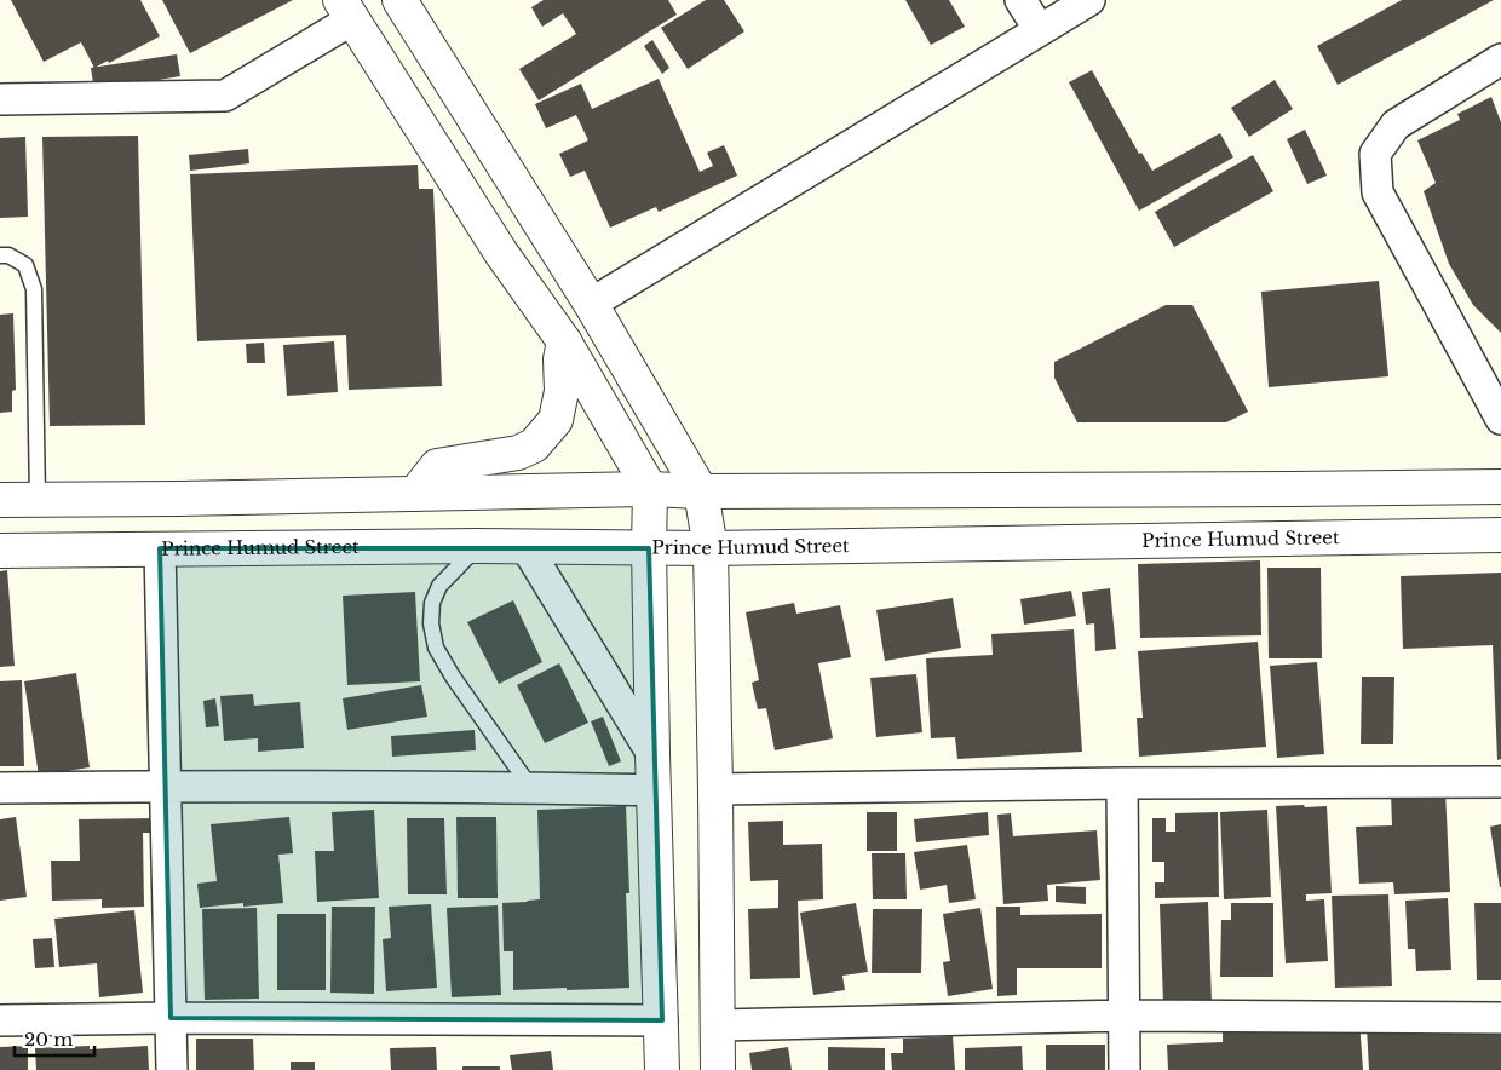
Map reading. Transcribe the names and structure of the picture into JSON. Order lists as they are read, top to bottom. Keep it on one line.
{"streets":{"street":["Prince Humud Street"]},"scale_bar":"20 m"}
